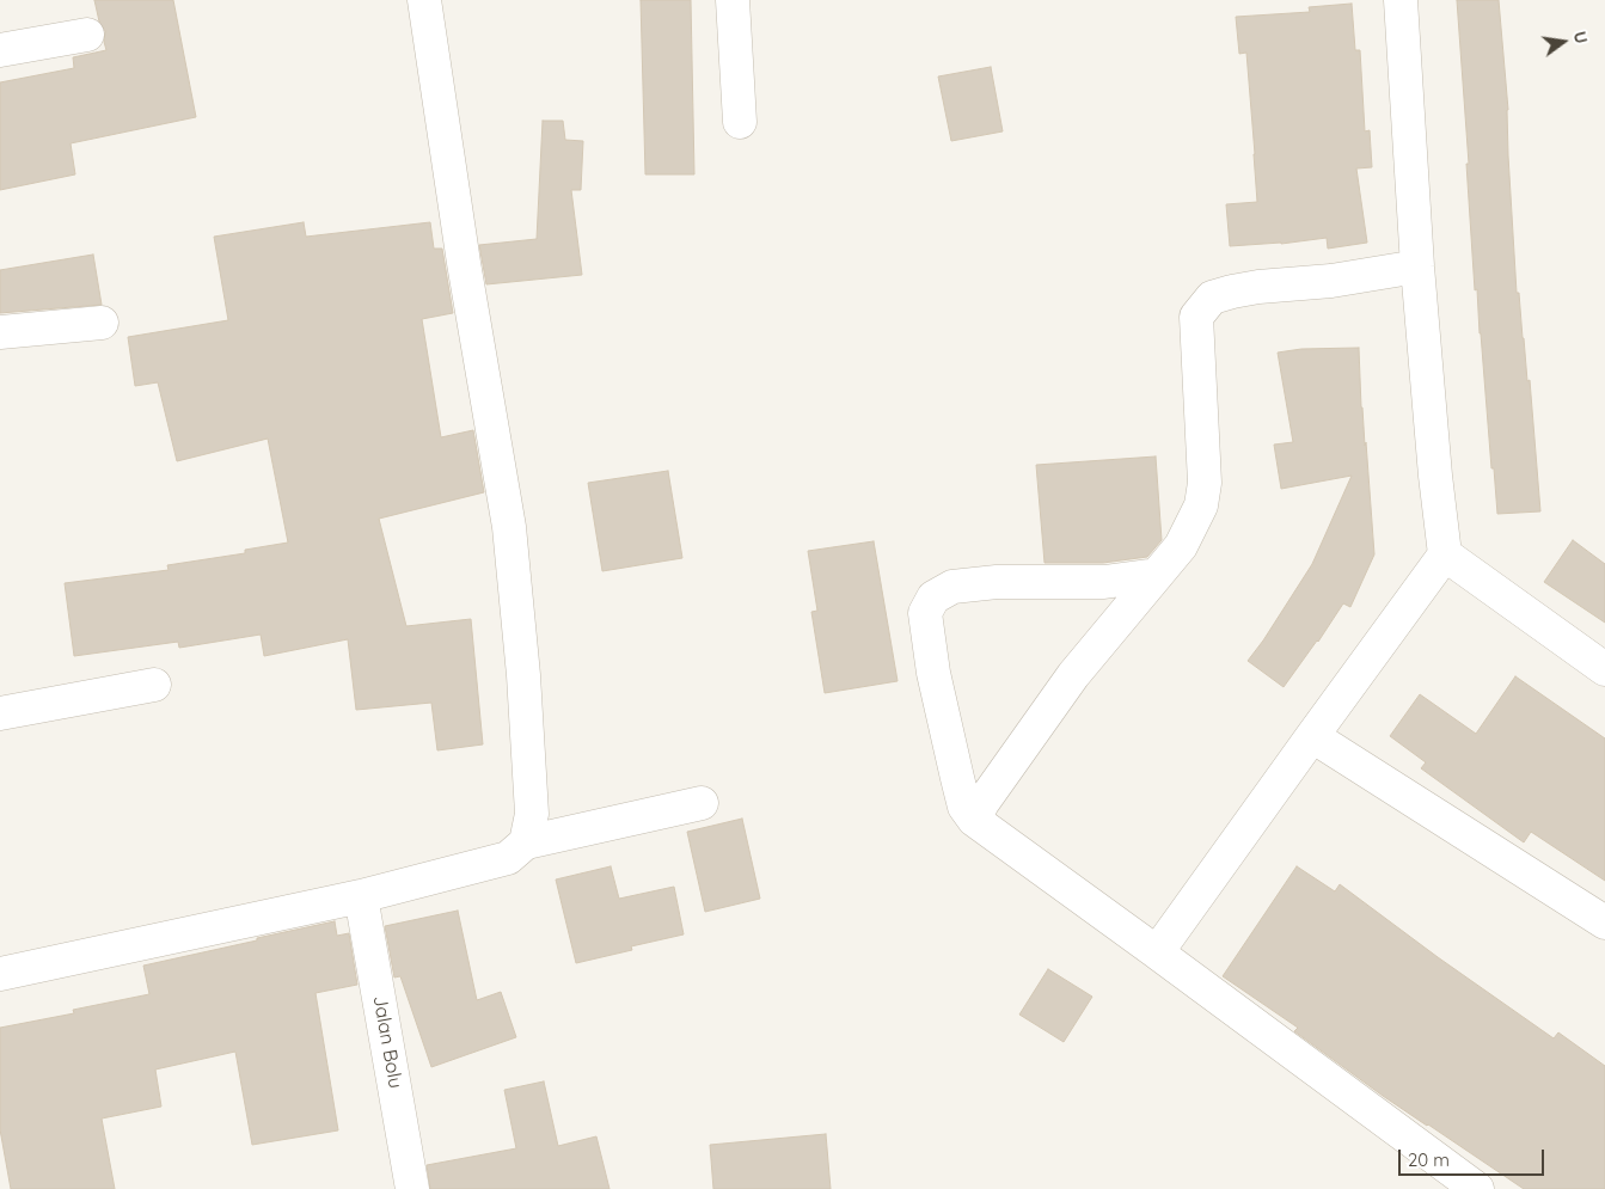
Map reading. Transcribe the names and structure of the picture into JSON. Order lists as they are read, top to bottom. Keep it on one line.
{"streets":{"street":["Jalan Bolu"]},"scale_bar":"20 m","north":"right"}
